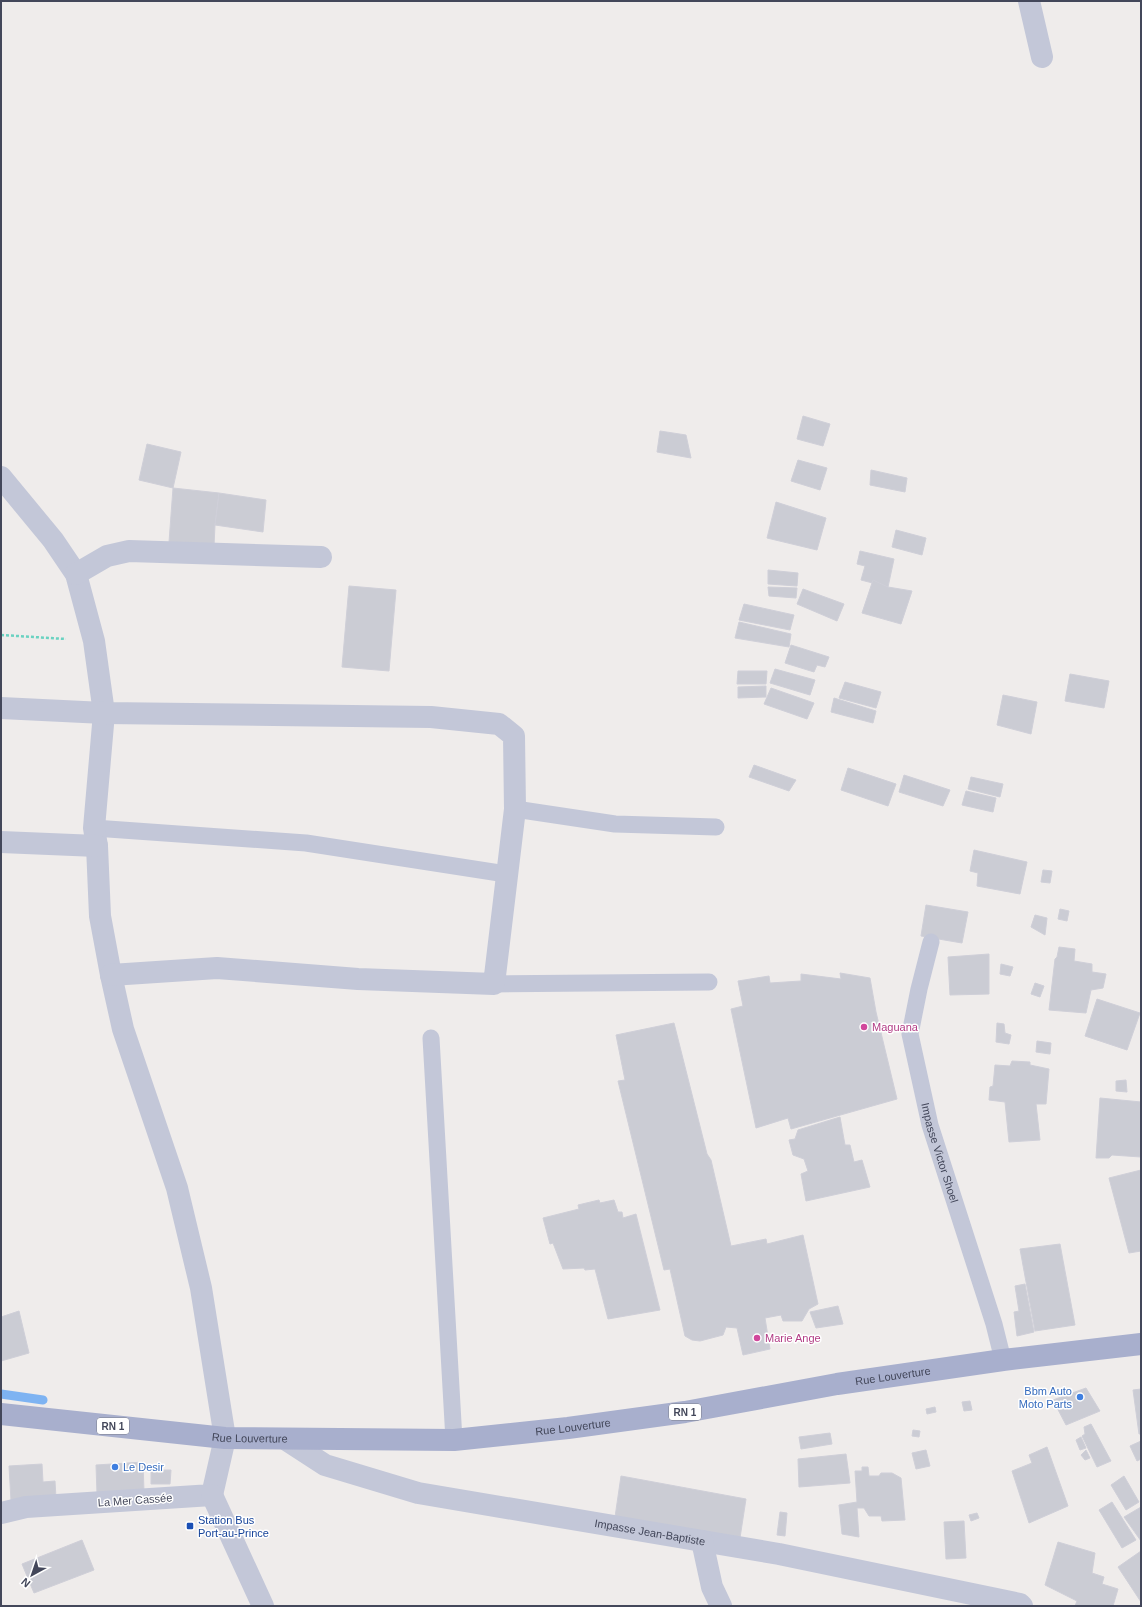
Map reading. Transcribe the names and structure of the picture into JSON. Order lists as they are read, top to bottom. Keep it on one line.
{"streets":{"main road":["Rue Louverture","RN 1"],"street":["La Mer Cassée","Impasse Jean-Baptiste"],"lane":["Impasse Victor Shoel"]},"crossings":[["Impasse Victor Shoel","Rue Louverture"],["Rue Louverture","Impasse Jean-Baptiste"]],"places":{"other":["Maguana","Marie Ange","Bbm Auto Moto Parts","Le Desir"],"transit":["Station Bus Port-au-Prince"]},"north":"bottom left"}
